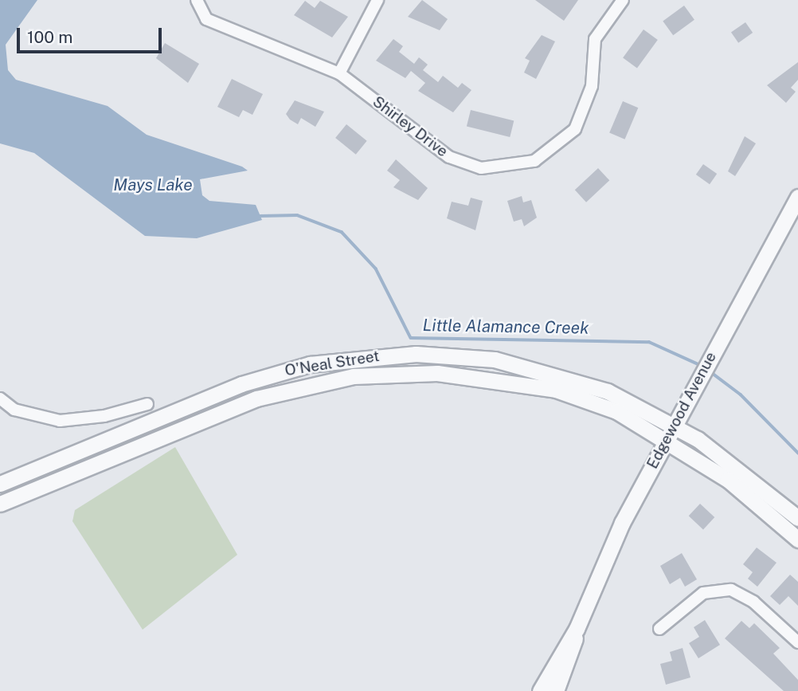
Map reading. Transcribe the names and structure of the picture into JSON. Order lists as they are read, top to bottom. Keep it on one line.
{"streets":{"street":["Shirley Drive","O'Neal Street","Edgewood Avenue"]},"crossings":[["O'Neal Street","Edgewood Avenue"]],"water":["Mays Lake","Little Alamance Creek"],"scale_bar":"100 m"}
